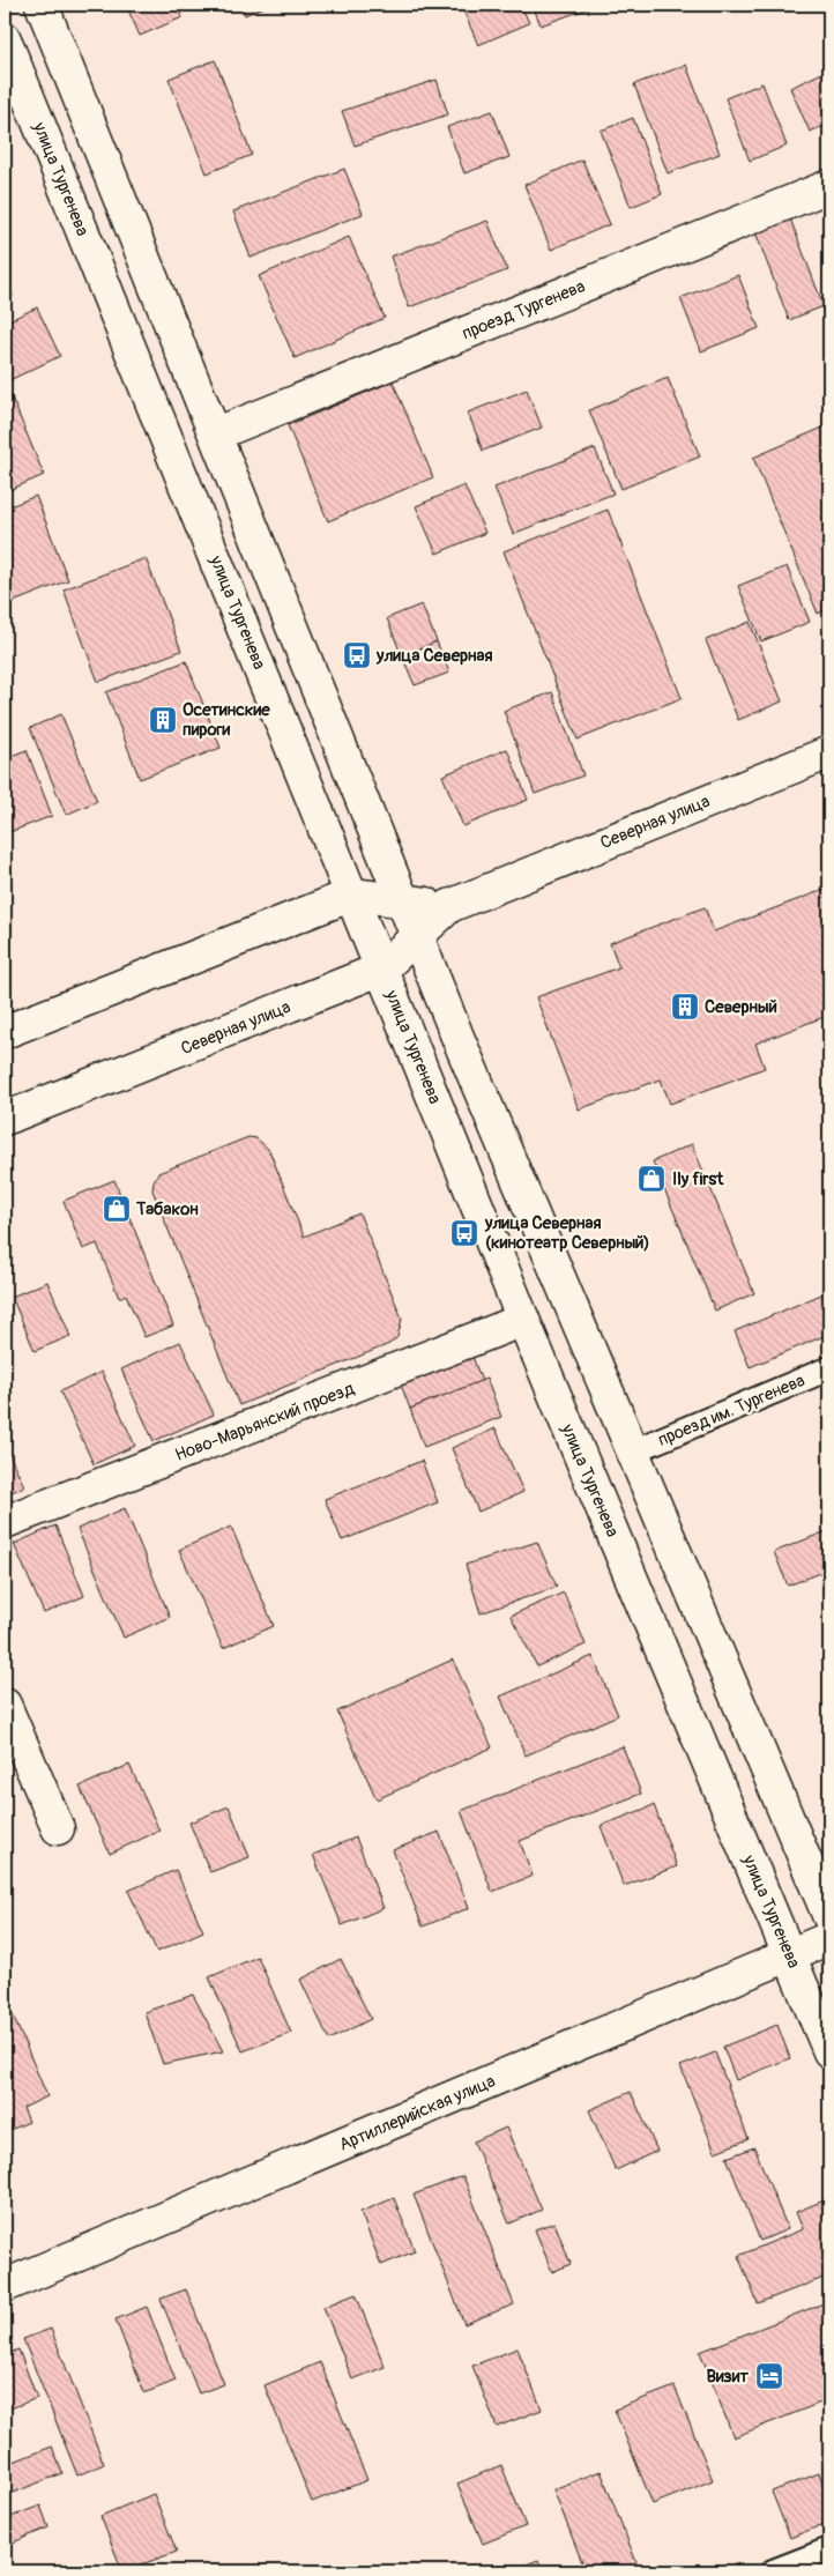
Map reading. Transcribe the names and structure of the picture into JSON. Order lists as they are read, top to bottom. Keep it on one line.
{"streets":{"main road":["улица Тургенева","проезд Тургенева","Северная улица","Ново-Марьянский проезд","Артиллерийская улица"],"lane":["проезд им. Тургенева"]},"crossings":[["улица Тургенева","Северная улица"],["улица Тургенева","Ново-Марьянский проезд"],["улица Тургенева","Артиллерийская улица"]],"places":{"bus stop":["улица Северная","улица Северная (кинотеатр Северный)"],"building":["Осетинские пироги","Северный"],"shop":["Ily first","Табакон"],"hotel":["Визит"]}}
